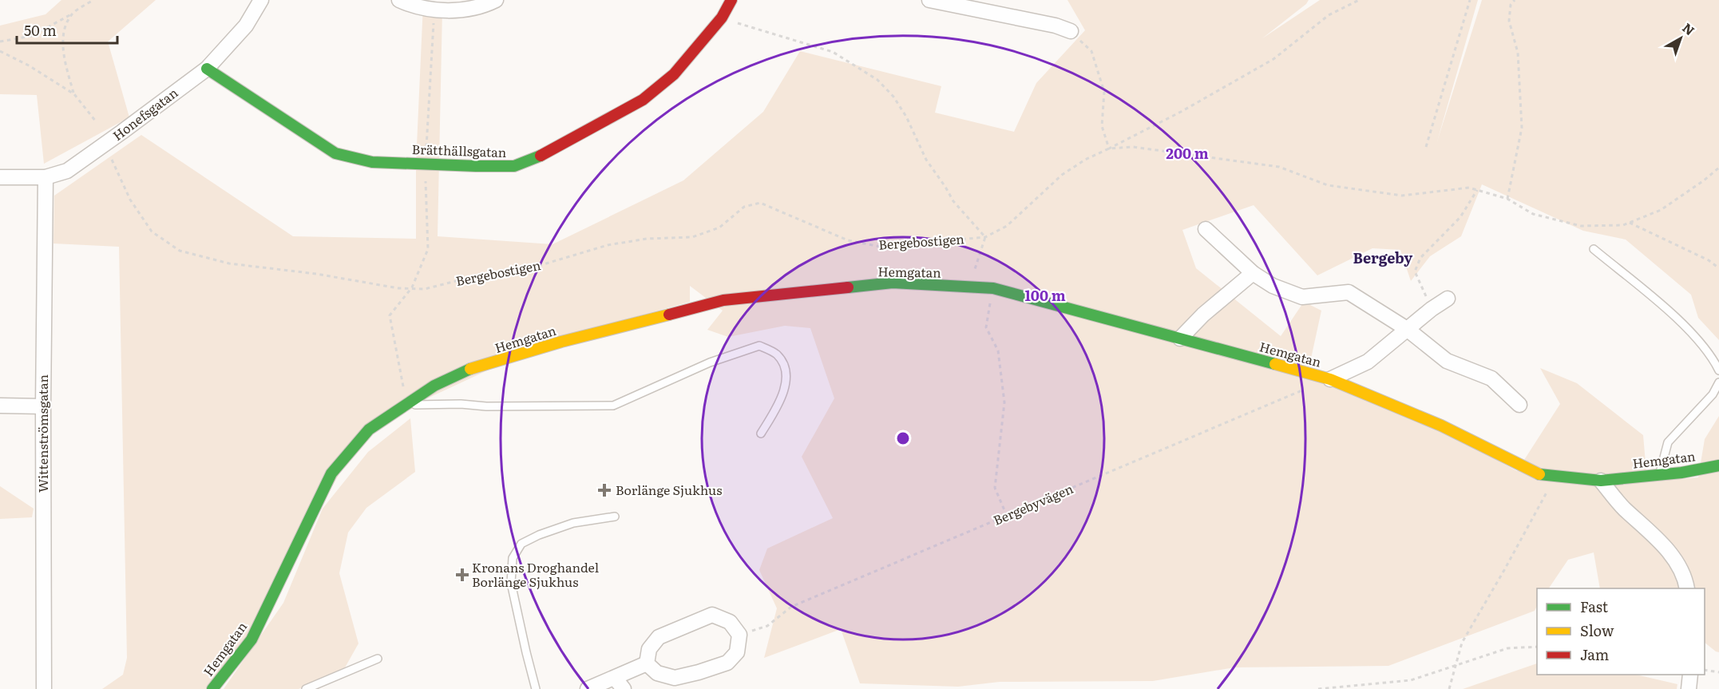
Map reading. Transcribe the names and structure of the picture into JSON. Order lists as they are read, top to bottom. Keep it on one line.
{"streets":{"street":["Honefsgatan","Brätthällsgatan","Hemgatan","Wittenströmsgatan"],"path":["Bergebostigen","Bergebyvägen"]},"crossings":[["Honefsgatan","Brätthällsgatan"],["Honefsgatan","Wittenströmsgatan"]],"districts":["Bergeby"],"places":{"health":["Borlänge Sjukhus","Kronans Droghandel Borlänge Sjukhus"]},"legend":["Fast","Slow","Jam"],"scale_bar":"50 m","north":"top right","rings":["200 m","100 m"]}
